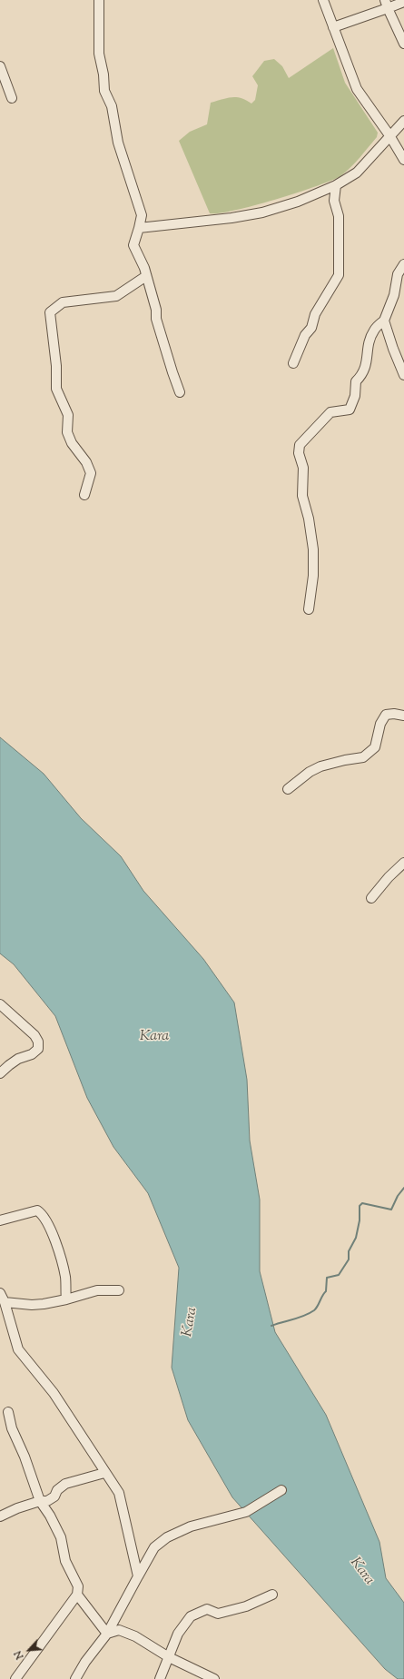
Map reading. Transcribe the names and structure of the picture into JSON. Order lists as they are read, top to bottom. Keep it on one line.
{"water":["Kara"],"north":"bottom left"}
